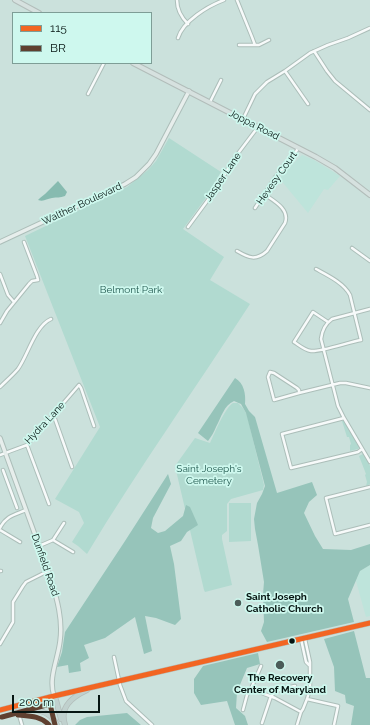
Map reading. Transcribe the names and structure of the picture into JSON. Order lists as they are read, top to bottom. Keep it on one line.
{"streets":{"main road":["Joppa Road"],"street":["Jasper Lane","Hevesy Court","Walther Boulevard","Hydra Lane","Dunfield Road"]},"crossings":[["Joppa Road","Jasper Lane"],["Joppa Road","Hevesy Court"],["Joppa Road","Walther Boulevard"],["Hydra Lane","Dunfield Road"]],"parks":["Belmont Park","Saint Joseph's Cemetery"],"places":["Saint Joseph Catholic Church","The Recovery Center of Maryland"],"lines":["transit line 115","transit line BR"],"legend":["115","BR"],"scale_bar":"200 m"}
